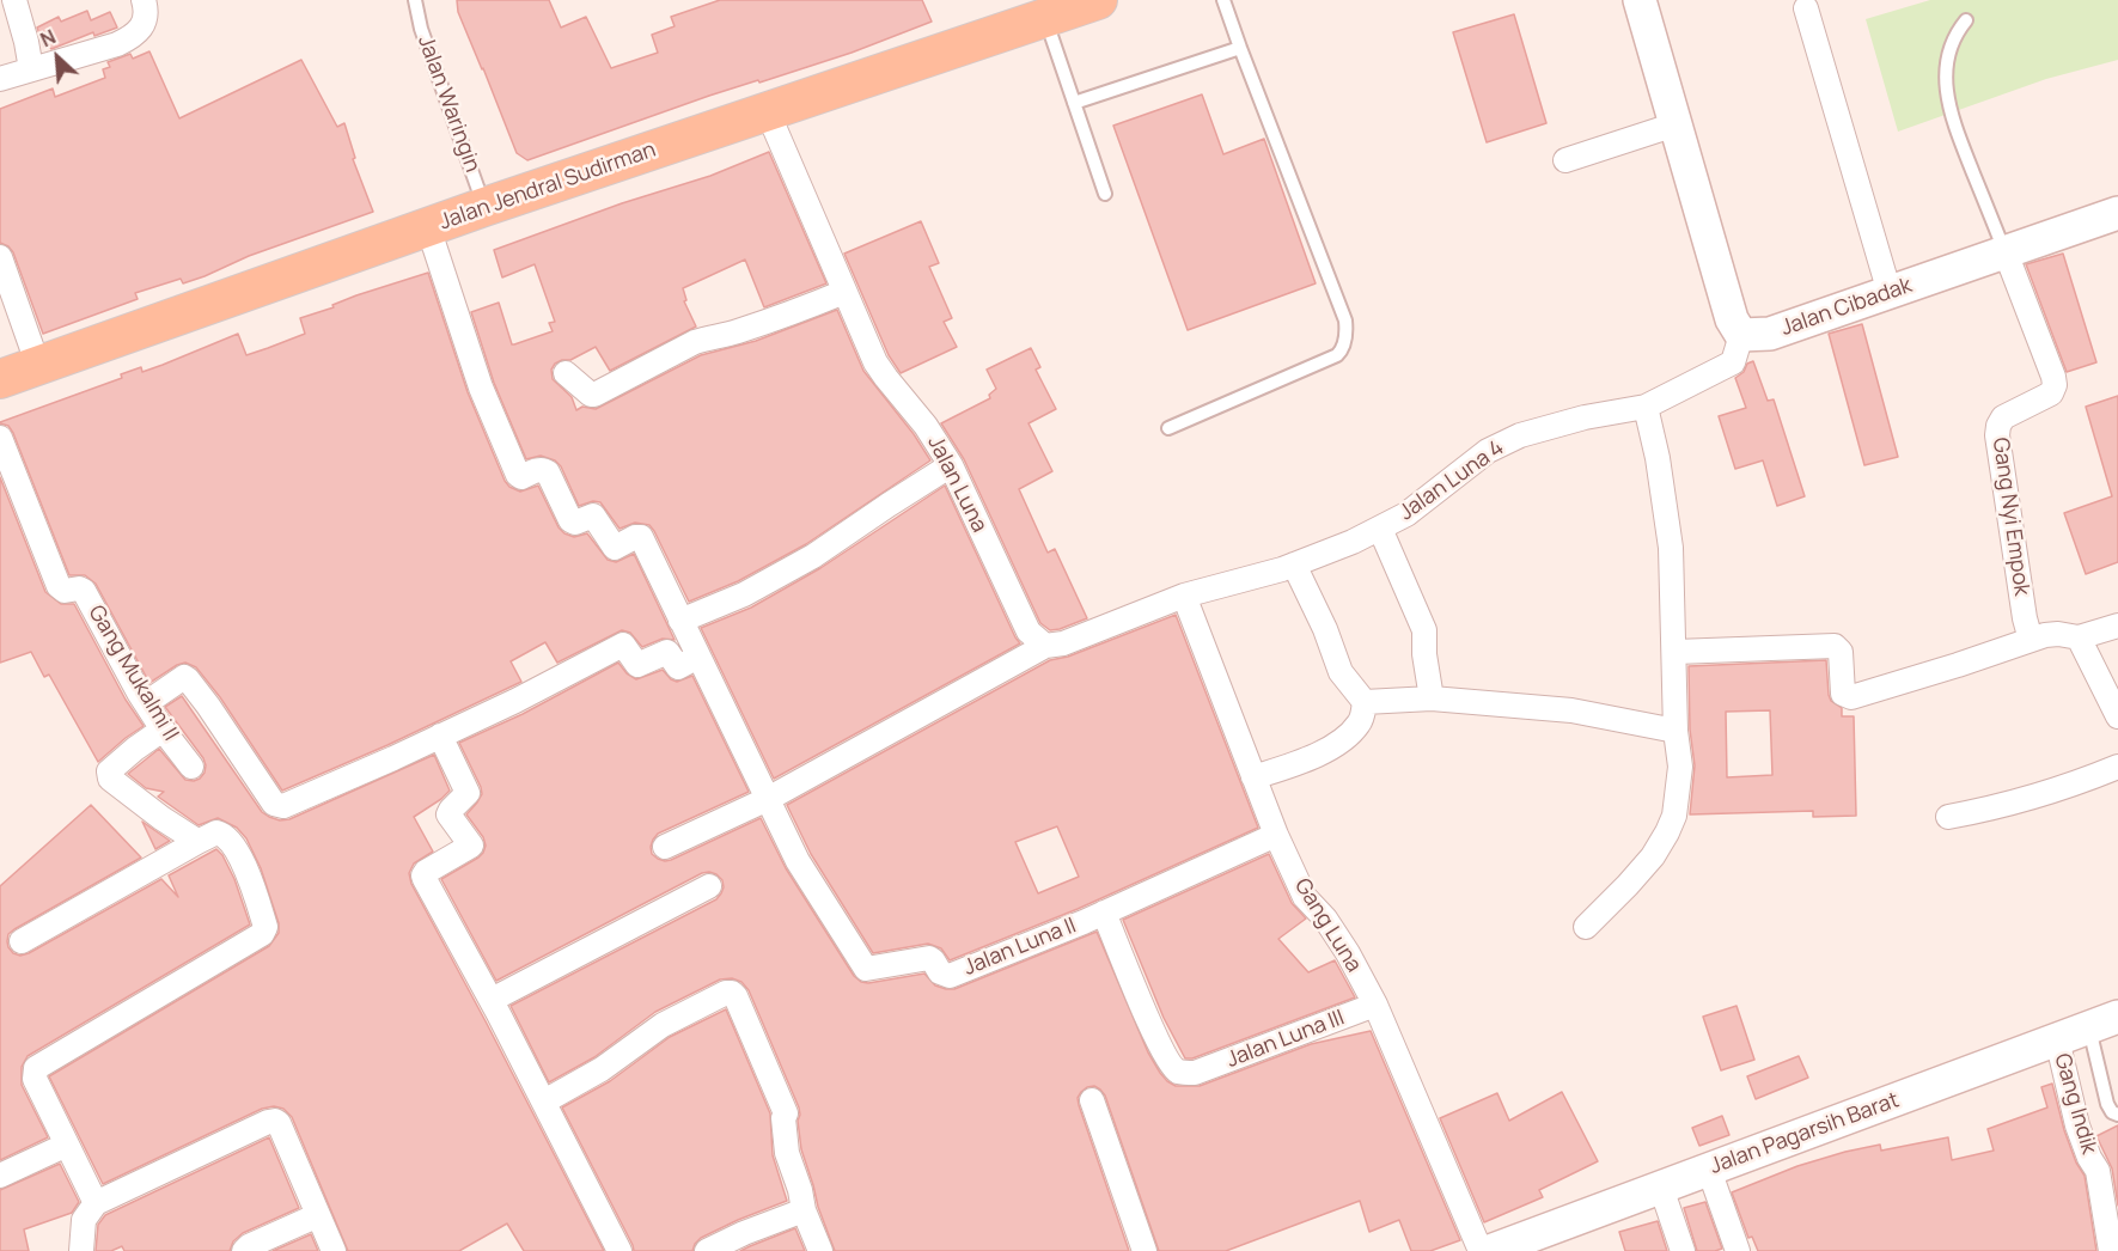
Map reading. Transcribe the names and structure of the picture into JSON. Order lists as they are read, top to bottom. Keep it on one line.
{"streets":{"main road":["Jalan Jendral Sudirman","Jalan Cibadak","Jalan Pagarsih Barat"],"street":["Jalan Luna 4","Jalan Luna","Gang Nyi Empok","Gang Mukalmi II","Gang Luna","Jalan Luna II","Jalan Luna III","Gang Indik"],"lane":["Jalan Waringin"]},"crossings":[["Jalan Waringin","Jalan Jendral Sudirman"],["Jalan Jendral Sudirman","Jalan Luna"],["Jalan Cibadak","Jalan Luna 4"],["Jalan Cibadak","Gang Nyi Empok"],["Jalan Luna 4","Gang Luna"],["Gang Luna","Jalan Luna II"],["Gang Luna","Jalan Luna III"],["Jalan Luna II","Jalan Luna III"],["Gang Indik","Jalan Pagarsih Barat"]],"north":"top left"}
